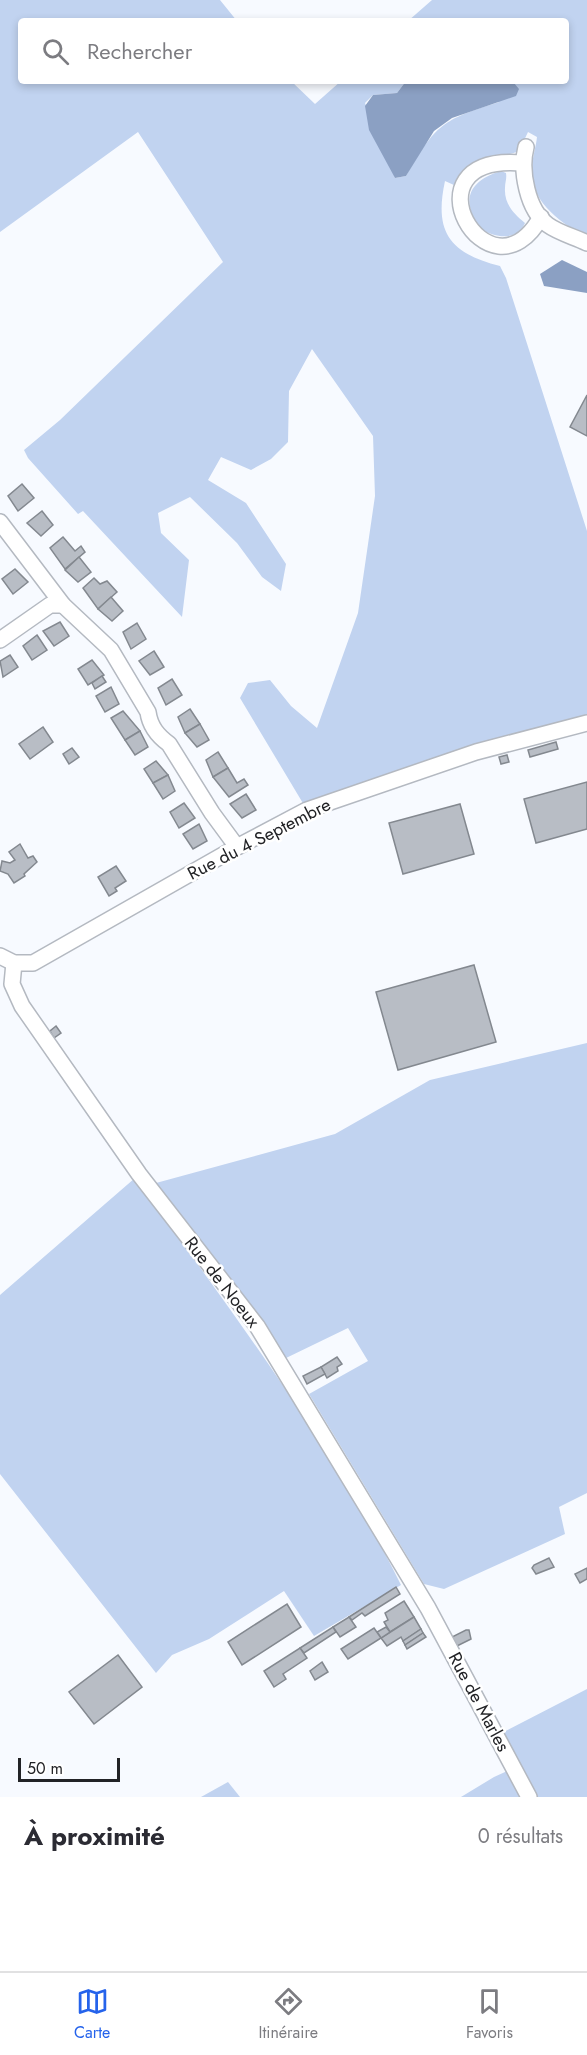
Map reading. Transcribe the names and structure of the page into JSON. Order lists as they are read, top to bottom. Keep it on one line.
{"streets":{"street":["Rue du 4 Septembre","Rue de Noeux","Rue de Marles"]},"crossings":[["Rue du 4 Septembre","Rue de Noeux"],["Rue de Noeux","Rue de Marles"]],"scale_bar":"50 m","page":{"search":"Rechercher","scale":"50 m","heading":["À proximité","0 résultats"],"nav":["Carte","Itinéraire","Favoris"]}}
